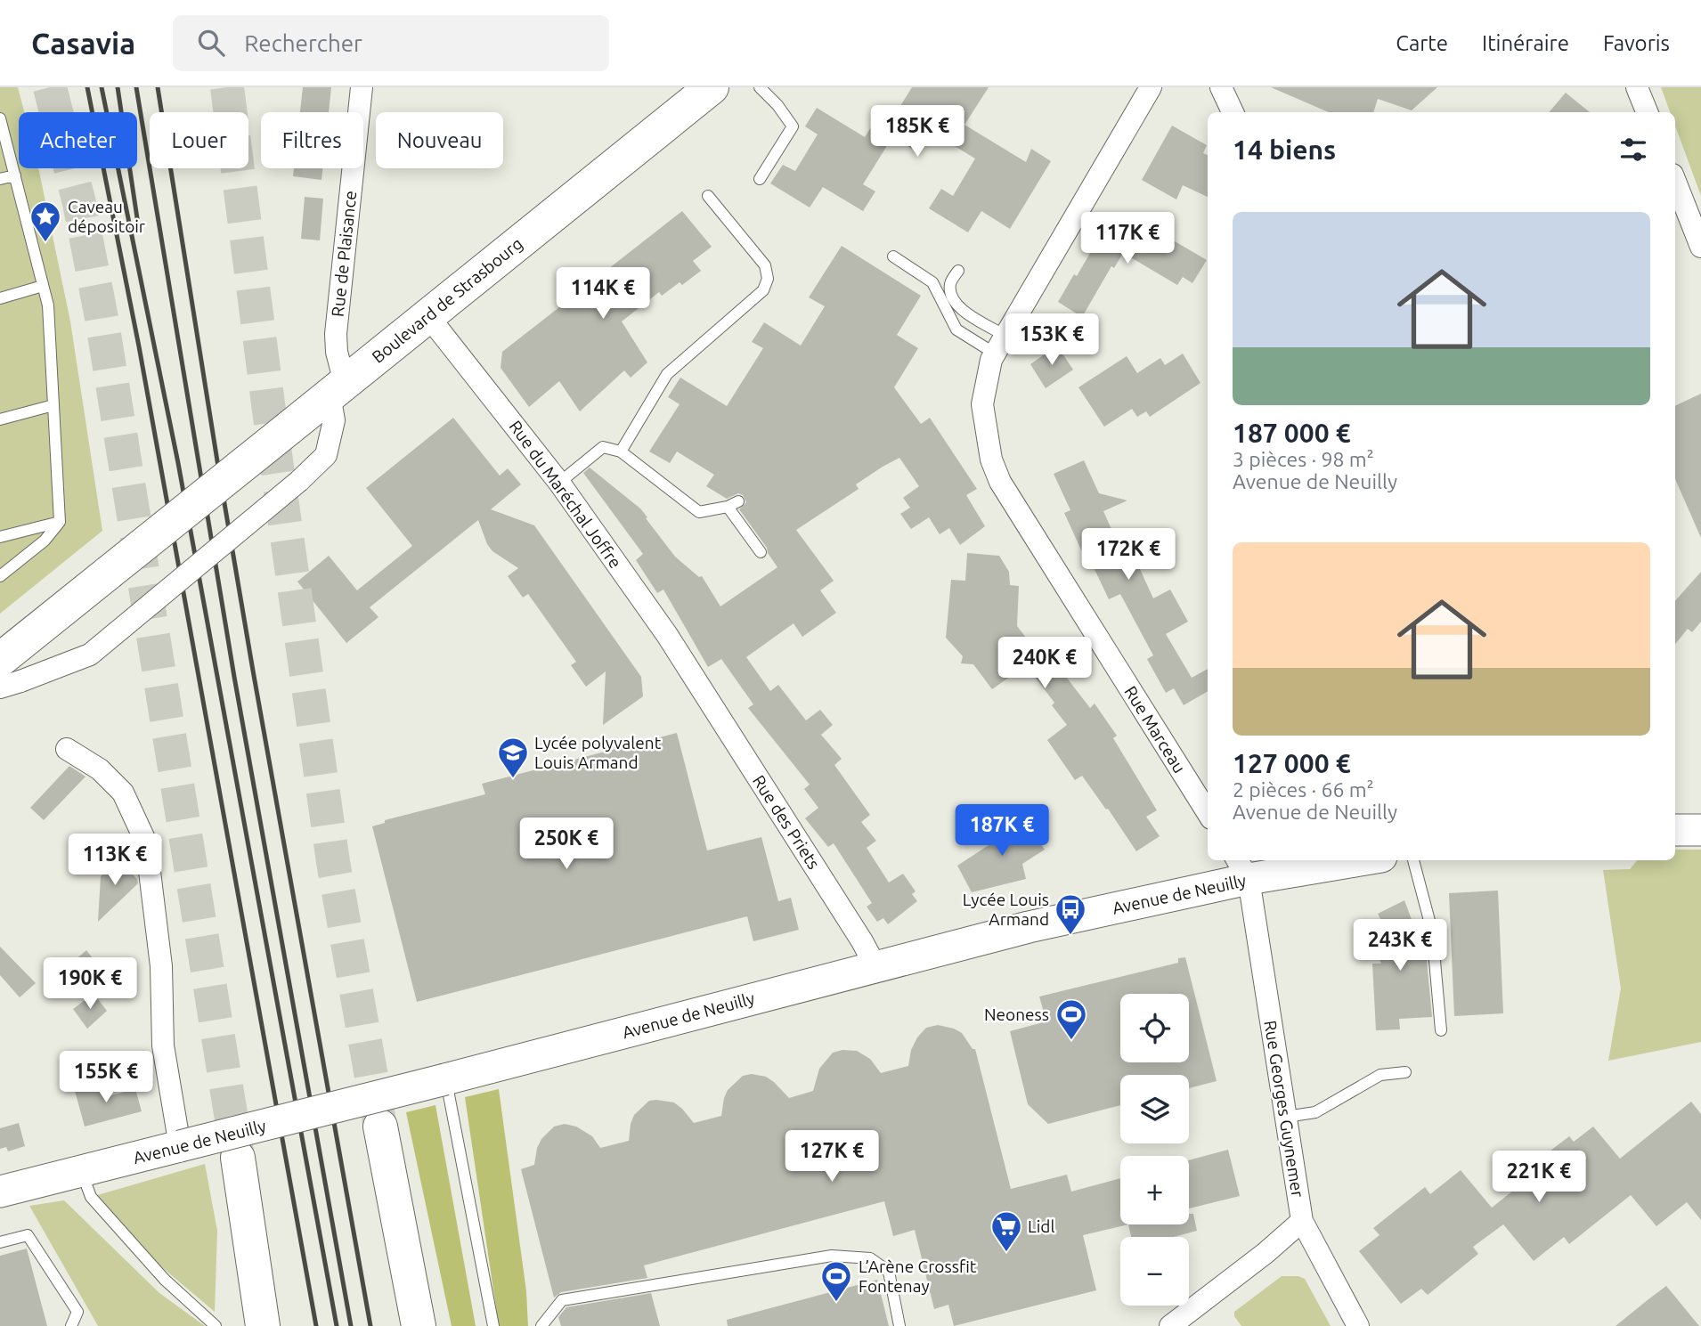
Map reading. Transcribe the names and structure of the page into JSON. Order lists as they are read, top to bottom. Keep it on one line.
{"streets":{"main road":["Boulevard de Strasbourg"],"street":["Rue de Plaisance","Rue du Maréchal Joffre","Rue Marceau","Rue des Priets","Avenue de Neuilly","Rue Georges Guynemer"]},"crossings":[["Rue de Plaisance","Boulevard de Strasbourg"],["Boulevard de Strasbourg","Rue du Maréchal Joffre"],["Rue du Maréchal Joffre","Rue des Priets"],["Rue des Priets","Avenue de Neuilly"],["Avenue de Neuilly","Rue Georges Guynemer"]],"places":{"place":["Caveau dépositoir"],"school or university":["Lycée polyvalent Louis Armand"],"bus stop":["Lycée Louis Armand"],"sports":["Neoness","L’Arène Crossfit Fontenay"],"supermarket":["Lidl"]},"page":{"header":"Casavia","search":"Rechercher","nav":["Carte","Itinéraire","Favoris"],"price":["185K €","117K €","114K €","153K €","172K €","240K €","187K €","250K €","113K €","243K €","190K €","155K €","127K €","221K €"],"chip":["Acheter","Louer","Filtres","Nouveau"],"heading":"14 biens","list":[{"name":"187 000 €","note":"3 pièces · 98 m² · Avenue de Neuilly"},{"name":"127 000 €","note":"2 pièces · 66 m² · Avenue de Neuilly"}],"map_buttons":["+","−"]}}
